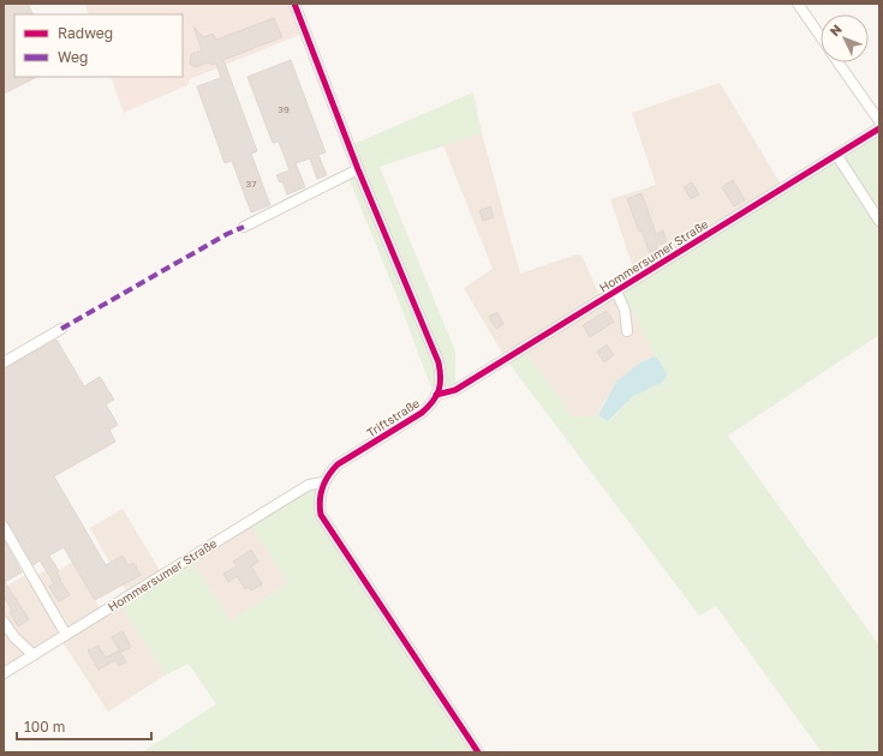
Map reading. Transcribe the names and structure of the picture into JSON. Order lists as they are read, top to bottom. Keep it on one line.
{"streets":{"street":["Hommersumer Straße","Triftstraße"]},"crossings":[["Hommersumer Straße","Triftstraße"]],"house_numbers":["39","37"],"legend":["Radweg","Weg"],"scale_bar":"100 m","north":"top left"}
